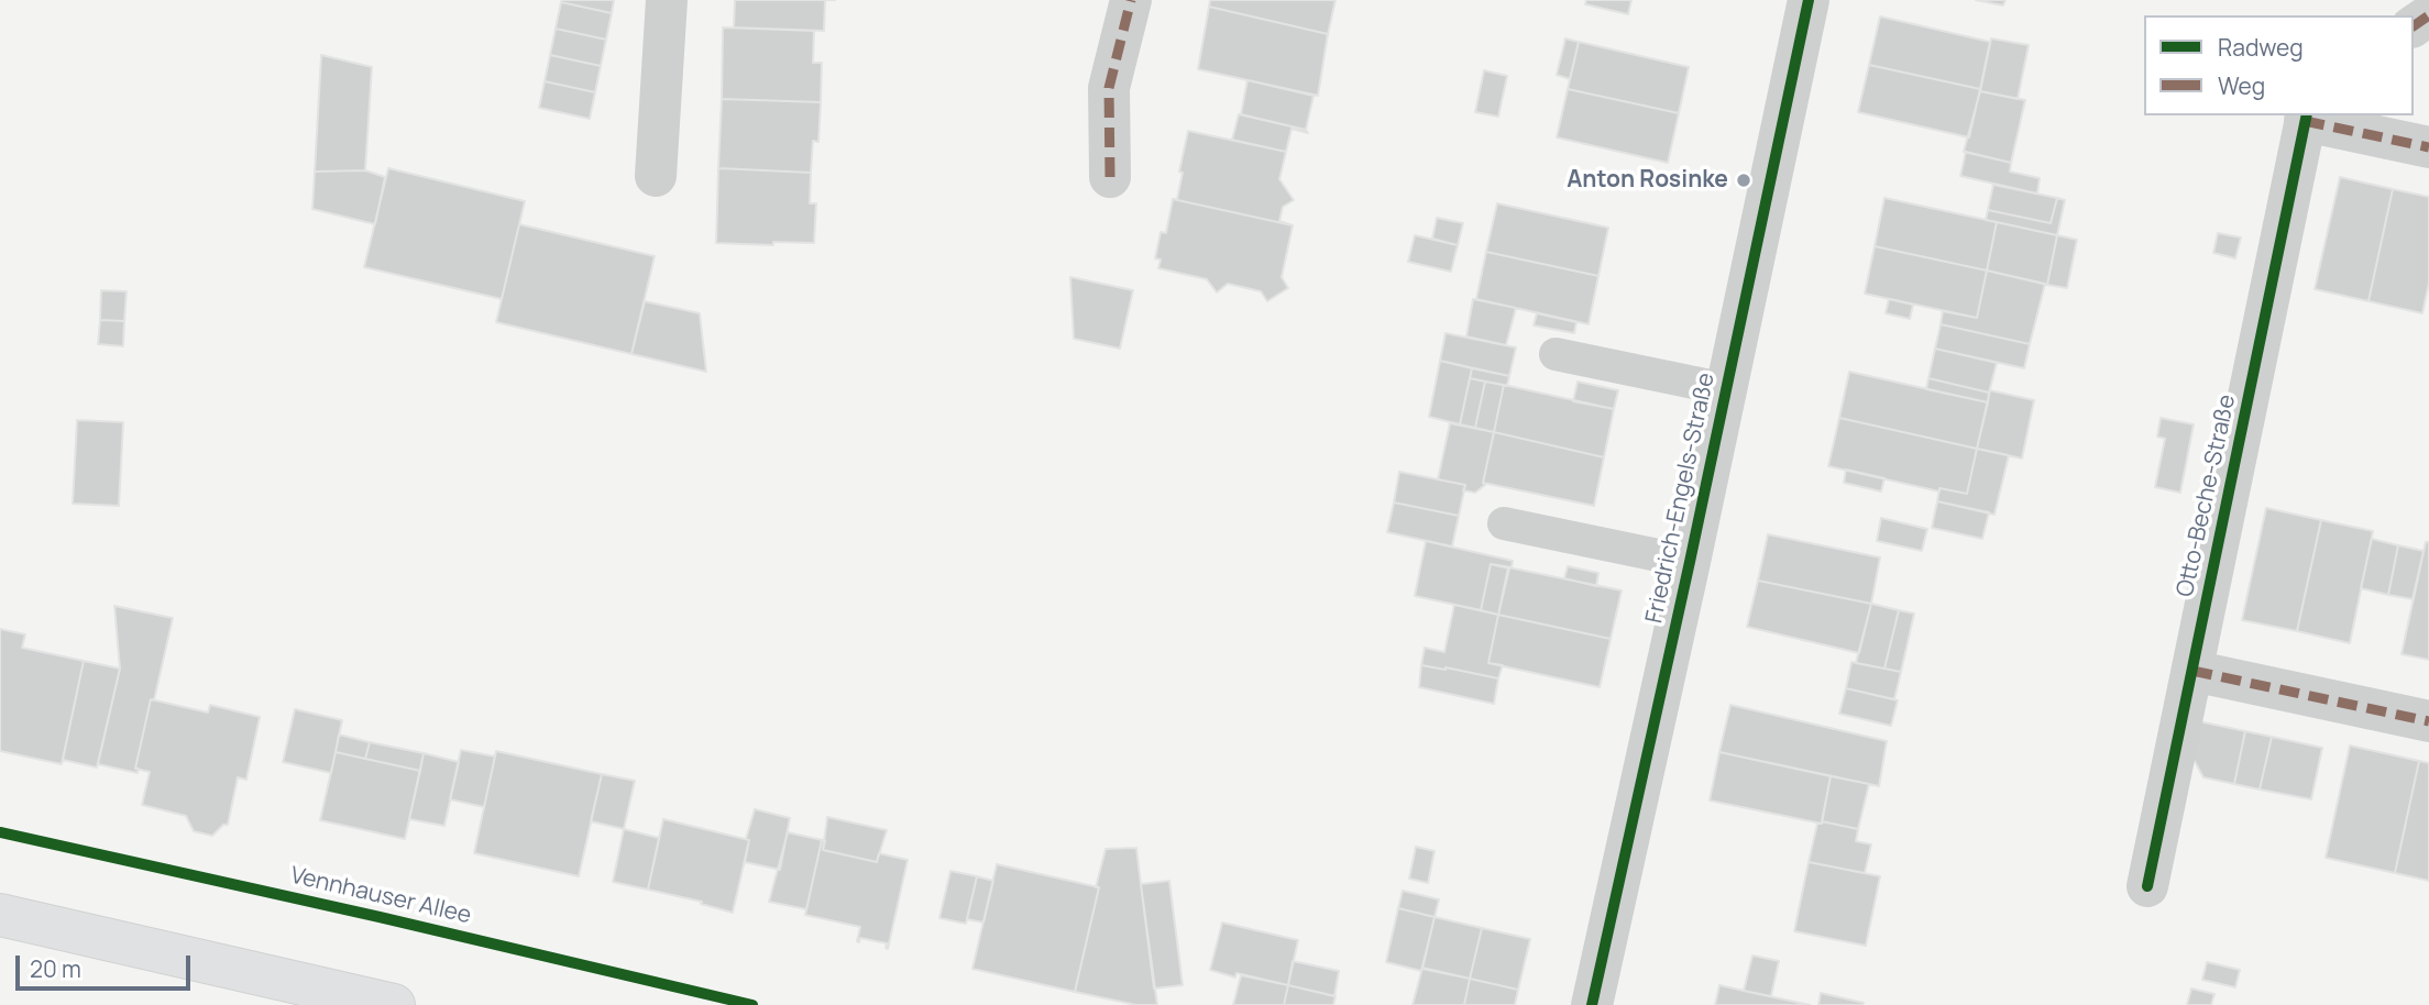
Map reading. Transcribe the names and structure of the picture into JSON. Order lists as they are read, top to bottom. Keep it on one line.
{"streets":{"street":["Otto-Beche-Straße","Friedrich-Engels-Straße"],"cycle path":["Vennhauser Allee"]},"places":["Anton Rosinke"],"legend":["Radweg","Weg"],"scale_bar":"20 m"}
